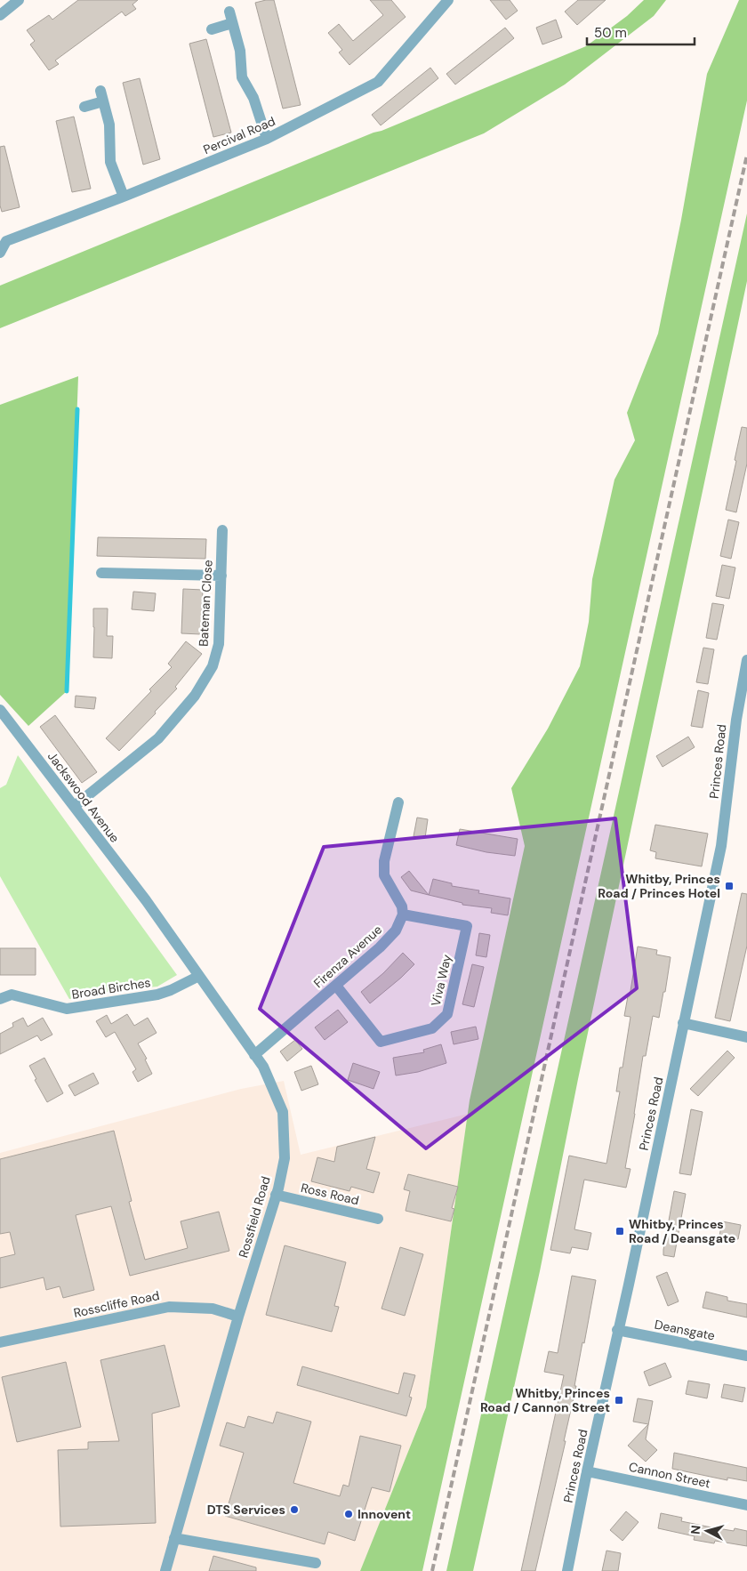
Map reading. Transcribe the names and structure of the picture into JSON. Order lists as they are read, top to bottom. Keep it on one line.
{"streets":{"street":["Percival Road","Bateman Close","Princes Road","Jackswood Avenue","Firenza Avenue","Viva Way","Broad Birches","Ross Road","Rossfield Road","Rosscliffe Road","Deansgate","Cannon Street"]},"crossings":[["Bateman Close","Jackswood Avenue"],["Princes Road","Deansgate"],["Princes Road","Cannon Street"],["Jackswood Avenue","Rossfield Road"],["Firenza Avenue","Viva Way"],["Firenza Avenue","Rossfield Road"],["Broad Birches","Rossfield Road"],["Ross Road","Rossfield Road"],["Rossfield Road","Rosscliffe Road"]],"places":{"transit":["Whitby, Princes Road / Princes Hotel","Whitby, Princes Road / Deansgate","Whitby, Princes Road / Cannon Street"],"other":["DTS Services","Innovent"]},"scale_bar":"50 m","north":"left"}
